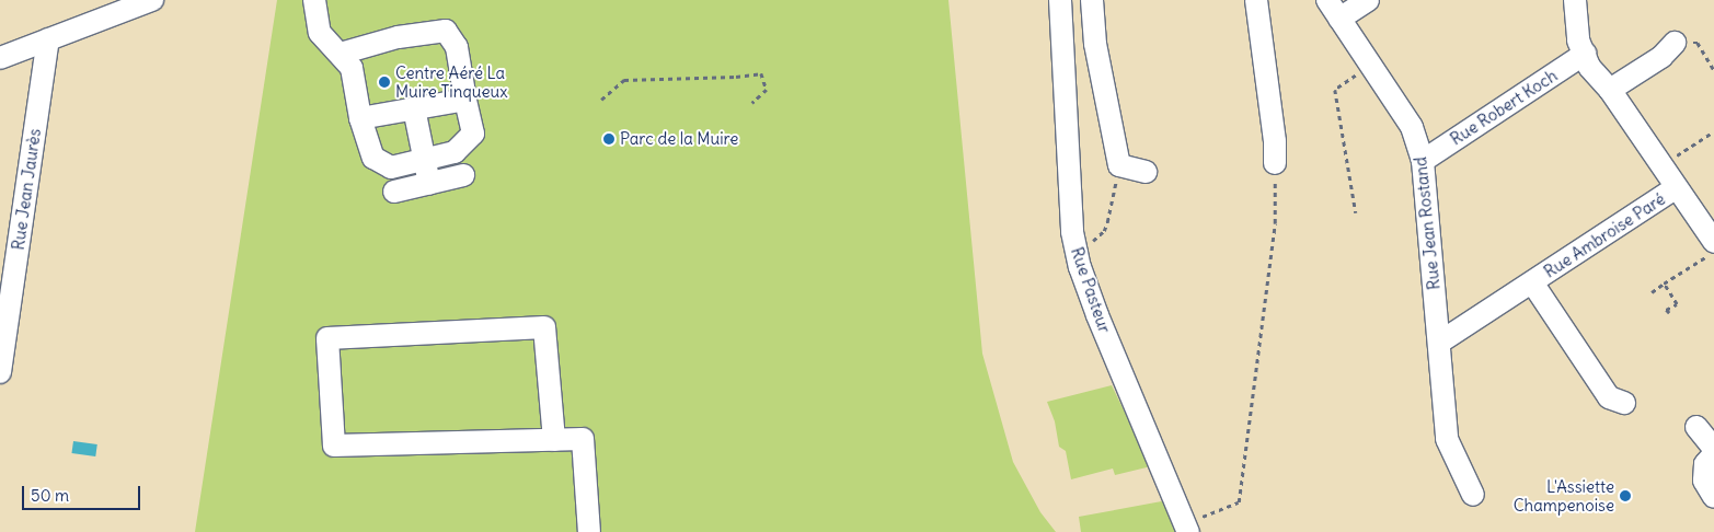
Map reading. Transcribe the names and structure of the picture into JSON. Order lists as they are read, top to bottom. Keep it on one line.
{"streets":{"street":["Rue Robert Koch","Rue Jean Jaurès","Rue Jean Rostand","Rue Ambroise Paré","Rue Pasteur"]},"crossings":[["Rue Robert Koch","Rue Jean Rostand"],["Rue Jean Rostand","Rue Ambroise Paré"]],"places":["Centre Aéré La Muire Tinqueux","Parc de la Muire","L'Assiette Champenoise"],"scale_bar":"50 m"}
